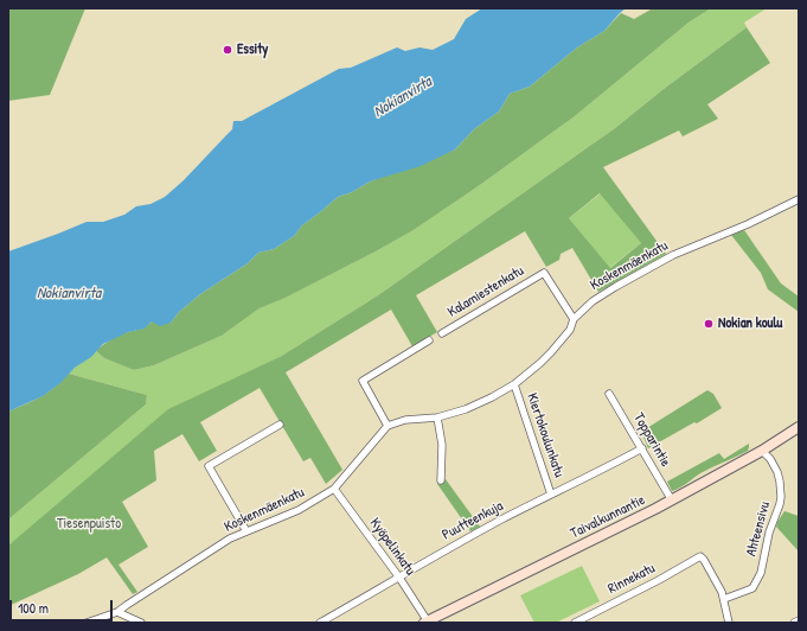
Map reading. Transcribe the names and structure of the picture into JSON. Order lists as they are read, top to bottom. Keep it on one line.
{"streets":{"main road":["Taivalkunnantie"],"street":["Koskenmäenkatu","Kalamiestenkatu","Kiertokoulunkatu","Topparintie","Puutteenkuja","Ahteensivu","Kyöpelinkatu","Rinnekatu"]},"crossings":[["Koskenmäenkatu","Kalamiestenkatu"],["Koskenmäenkatu","Kiertokoulunkatu"],["Koskenmäenkatu","Kyöpelinkatu"],["Kiertokoulunkatu","Puutteenkuja"],["Topparintie","Taivalkunnantie"],["Topparintie","Puutteenkuja"],["Taivalkunnantie","Ahteensivu"],["Taivalkunnantie","Kyöpelinkatu"],["Puutteenkuja","Kyöpelinkatu"],["Ahteensivu","Rinnekatu"]],"water":["Nokianvirta"],"parks":["Tiesenpuisto"],"places":["Essity","Nokian koulu"],"scale_bar":"100 m"}
